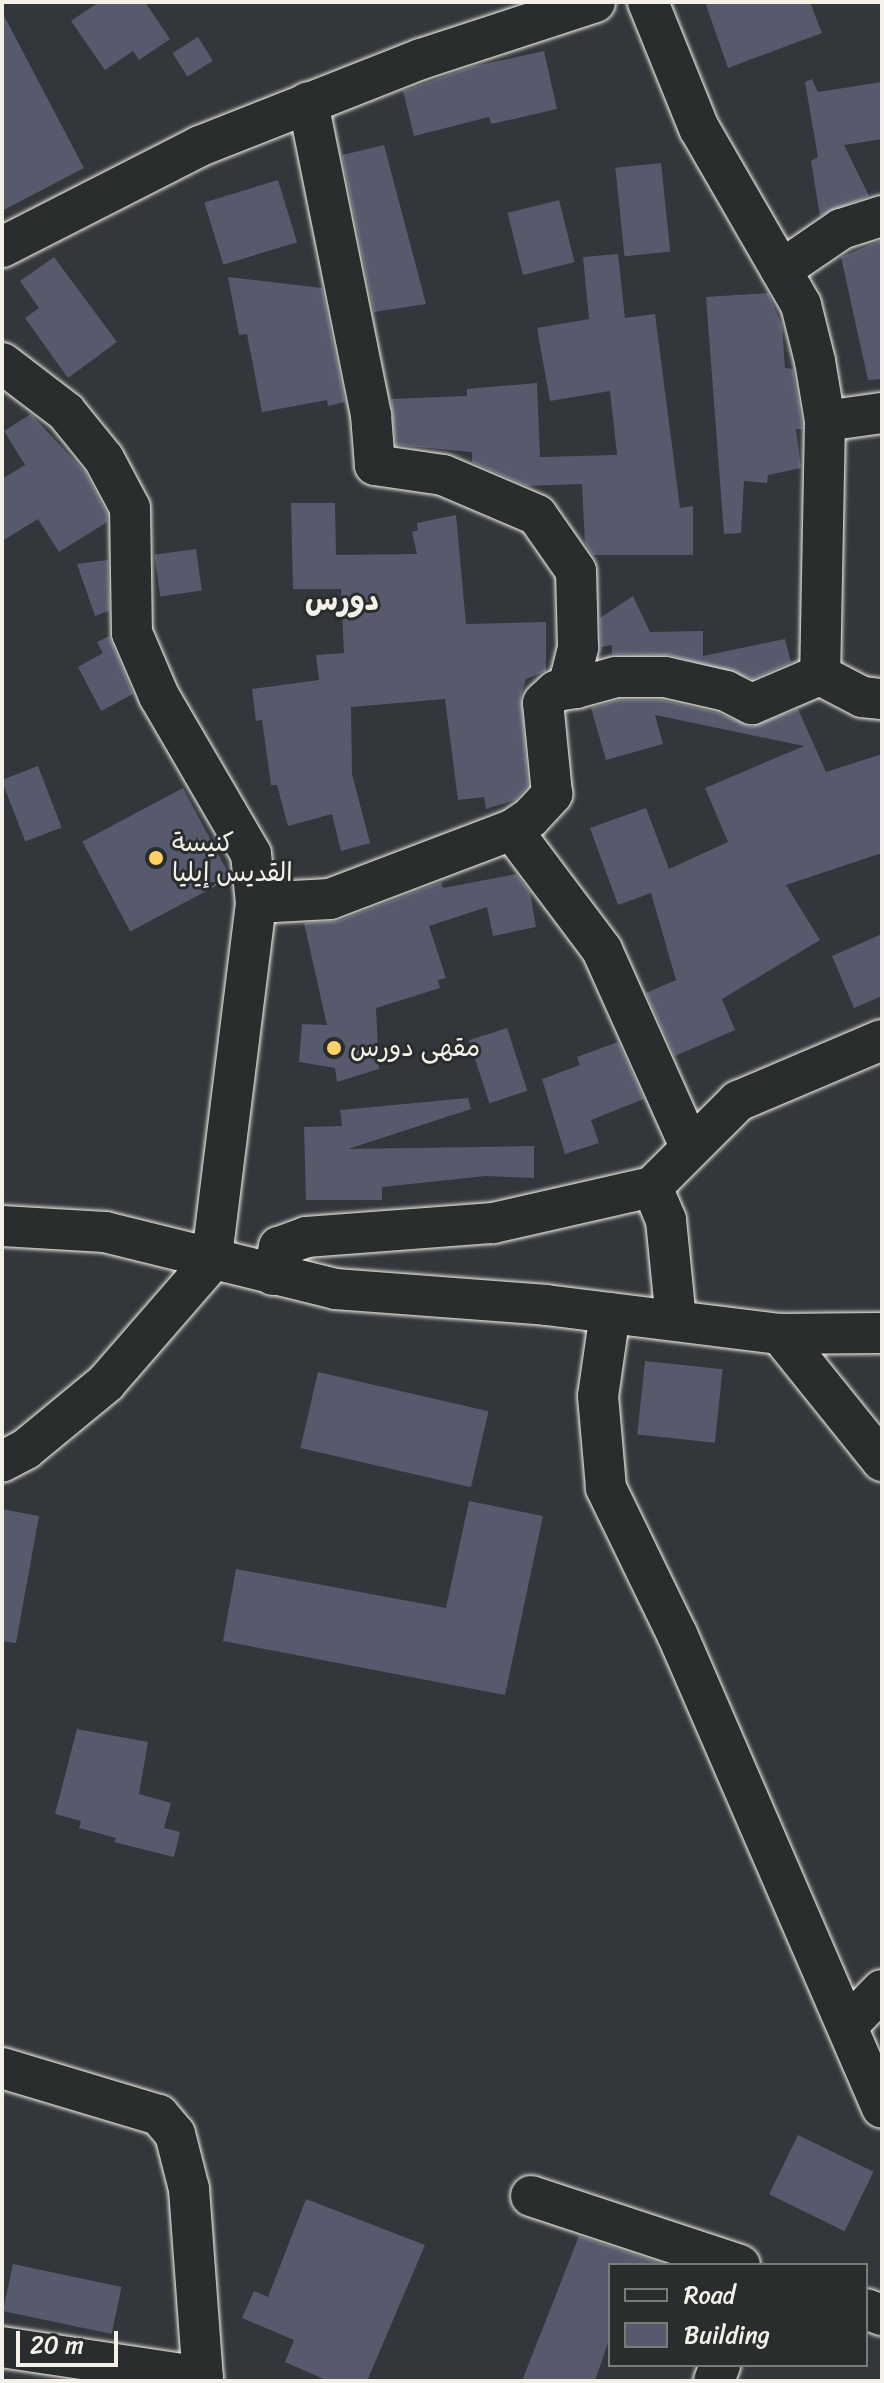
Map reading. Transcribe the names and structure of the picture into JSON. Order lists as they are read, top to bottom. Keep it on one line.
{"districts":["دورس"],"places":["كنيسة القديس إيليا","مقهى دورس"],"legend":["Road","Building"],"scale_bar":"20 m"}
